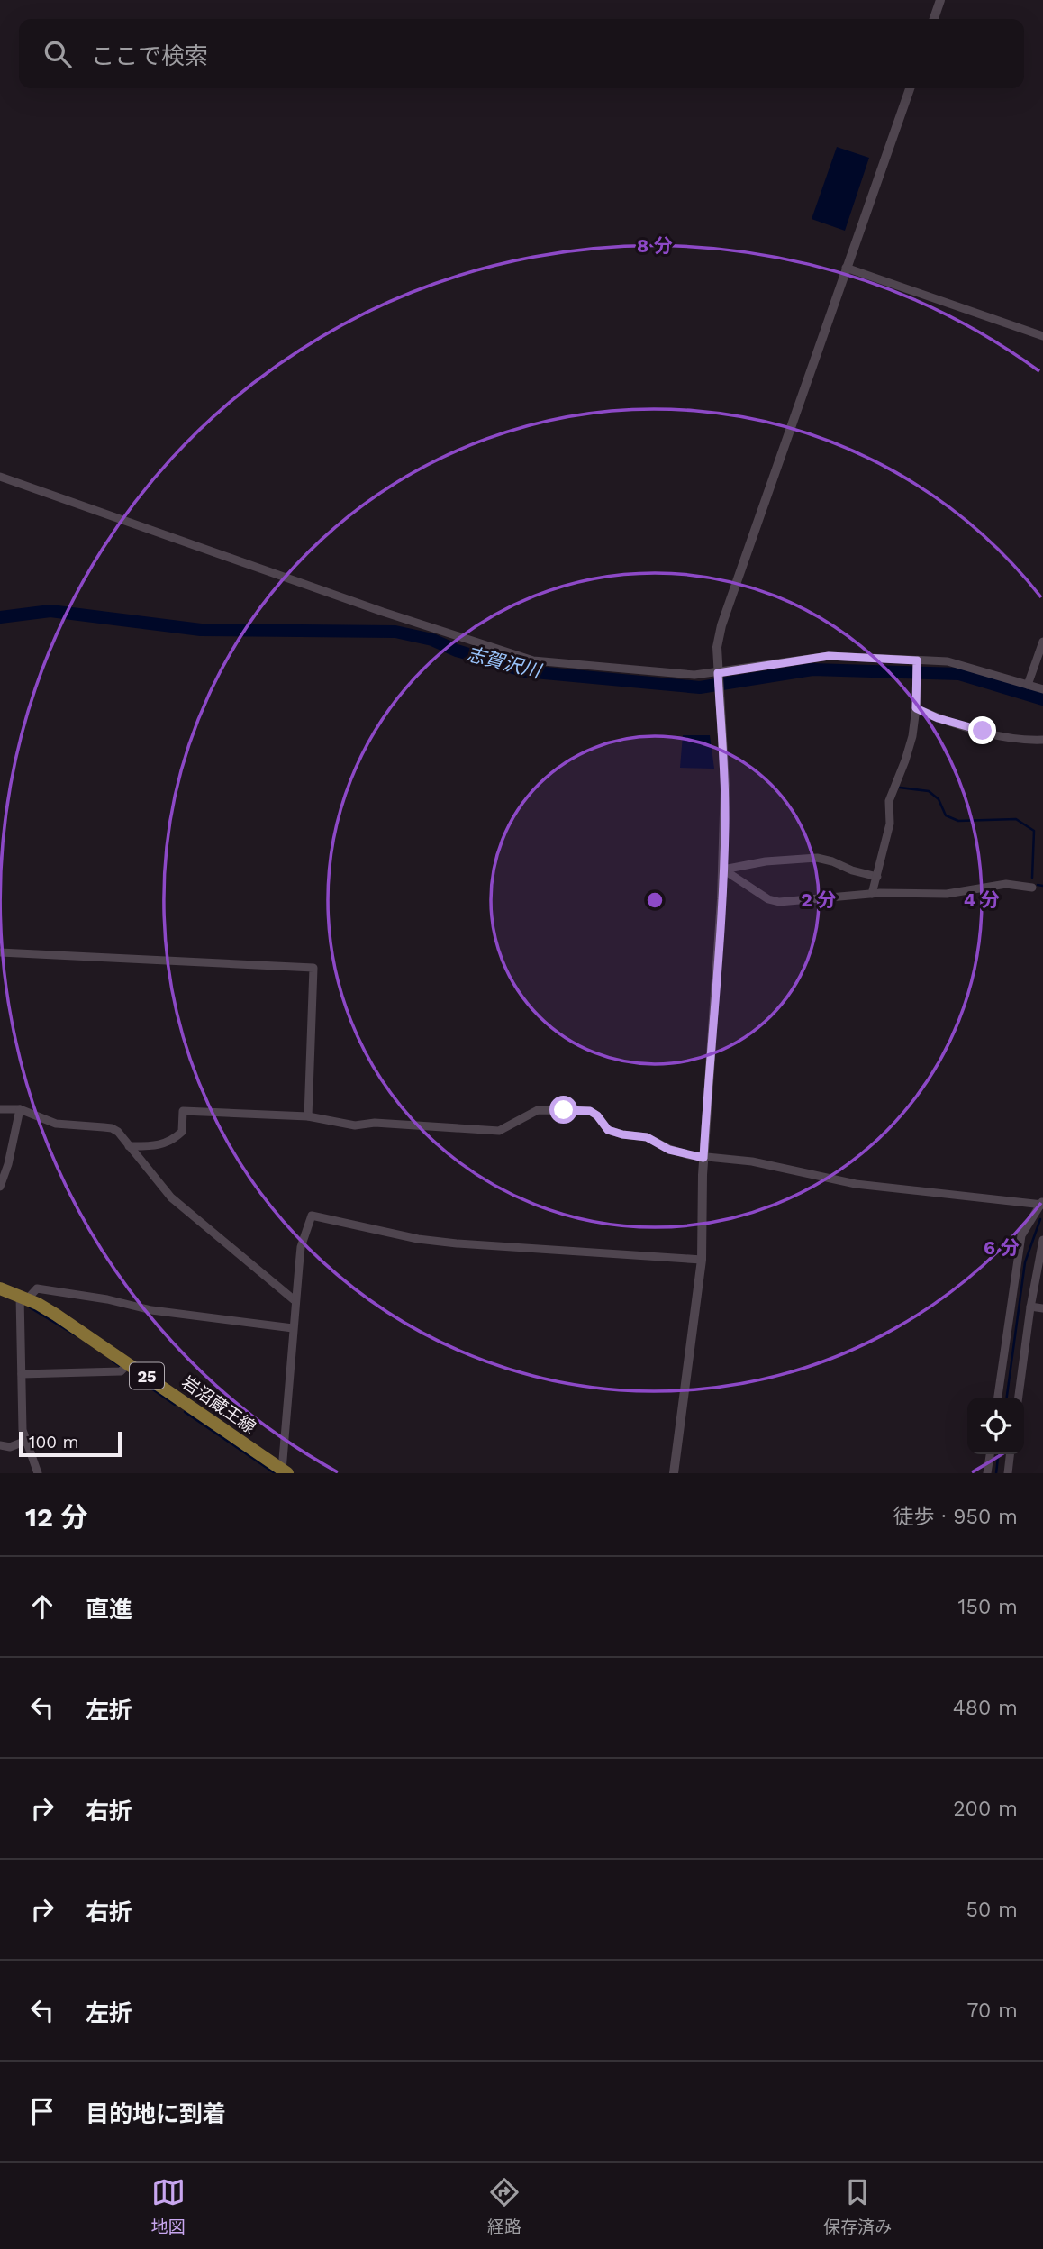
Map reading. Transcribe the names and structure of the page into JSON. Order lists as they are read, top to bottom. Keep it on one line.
{"streets":{"main road":["25","岩沼蔵王線"]},"water":["志賀沢川"],"scale_bar":"100 m","page":{"search":"ここで検索","scale":"100 m","heading":["12 分","徒歩 · 950 m"],"list":[["直進","150 m"],["左折","480 m"],["右折","200 m"],["右折","50 m"],["左折","70 m"],"目的地に到着"],"nav":["地図","経路","保存済み"]},"rings":["8 分","2 分","4 分","6 分"]}
